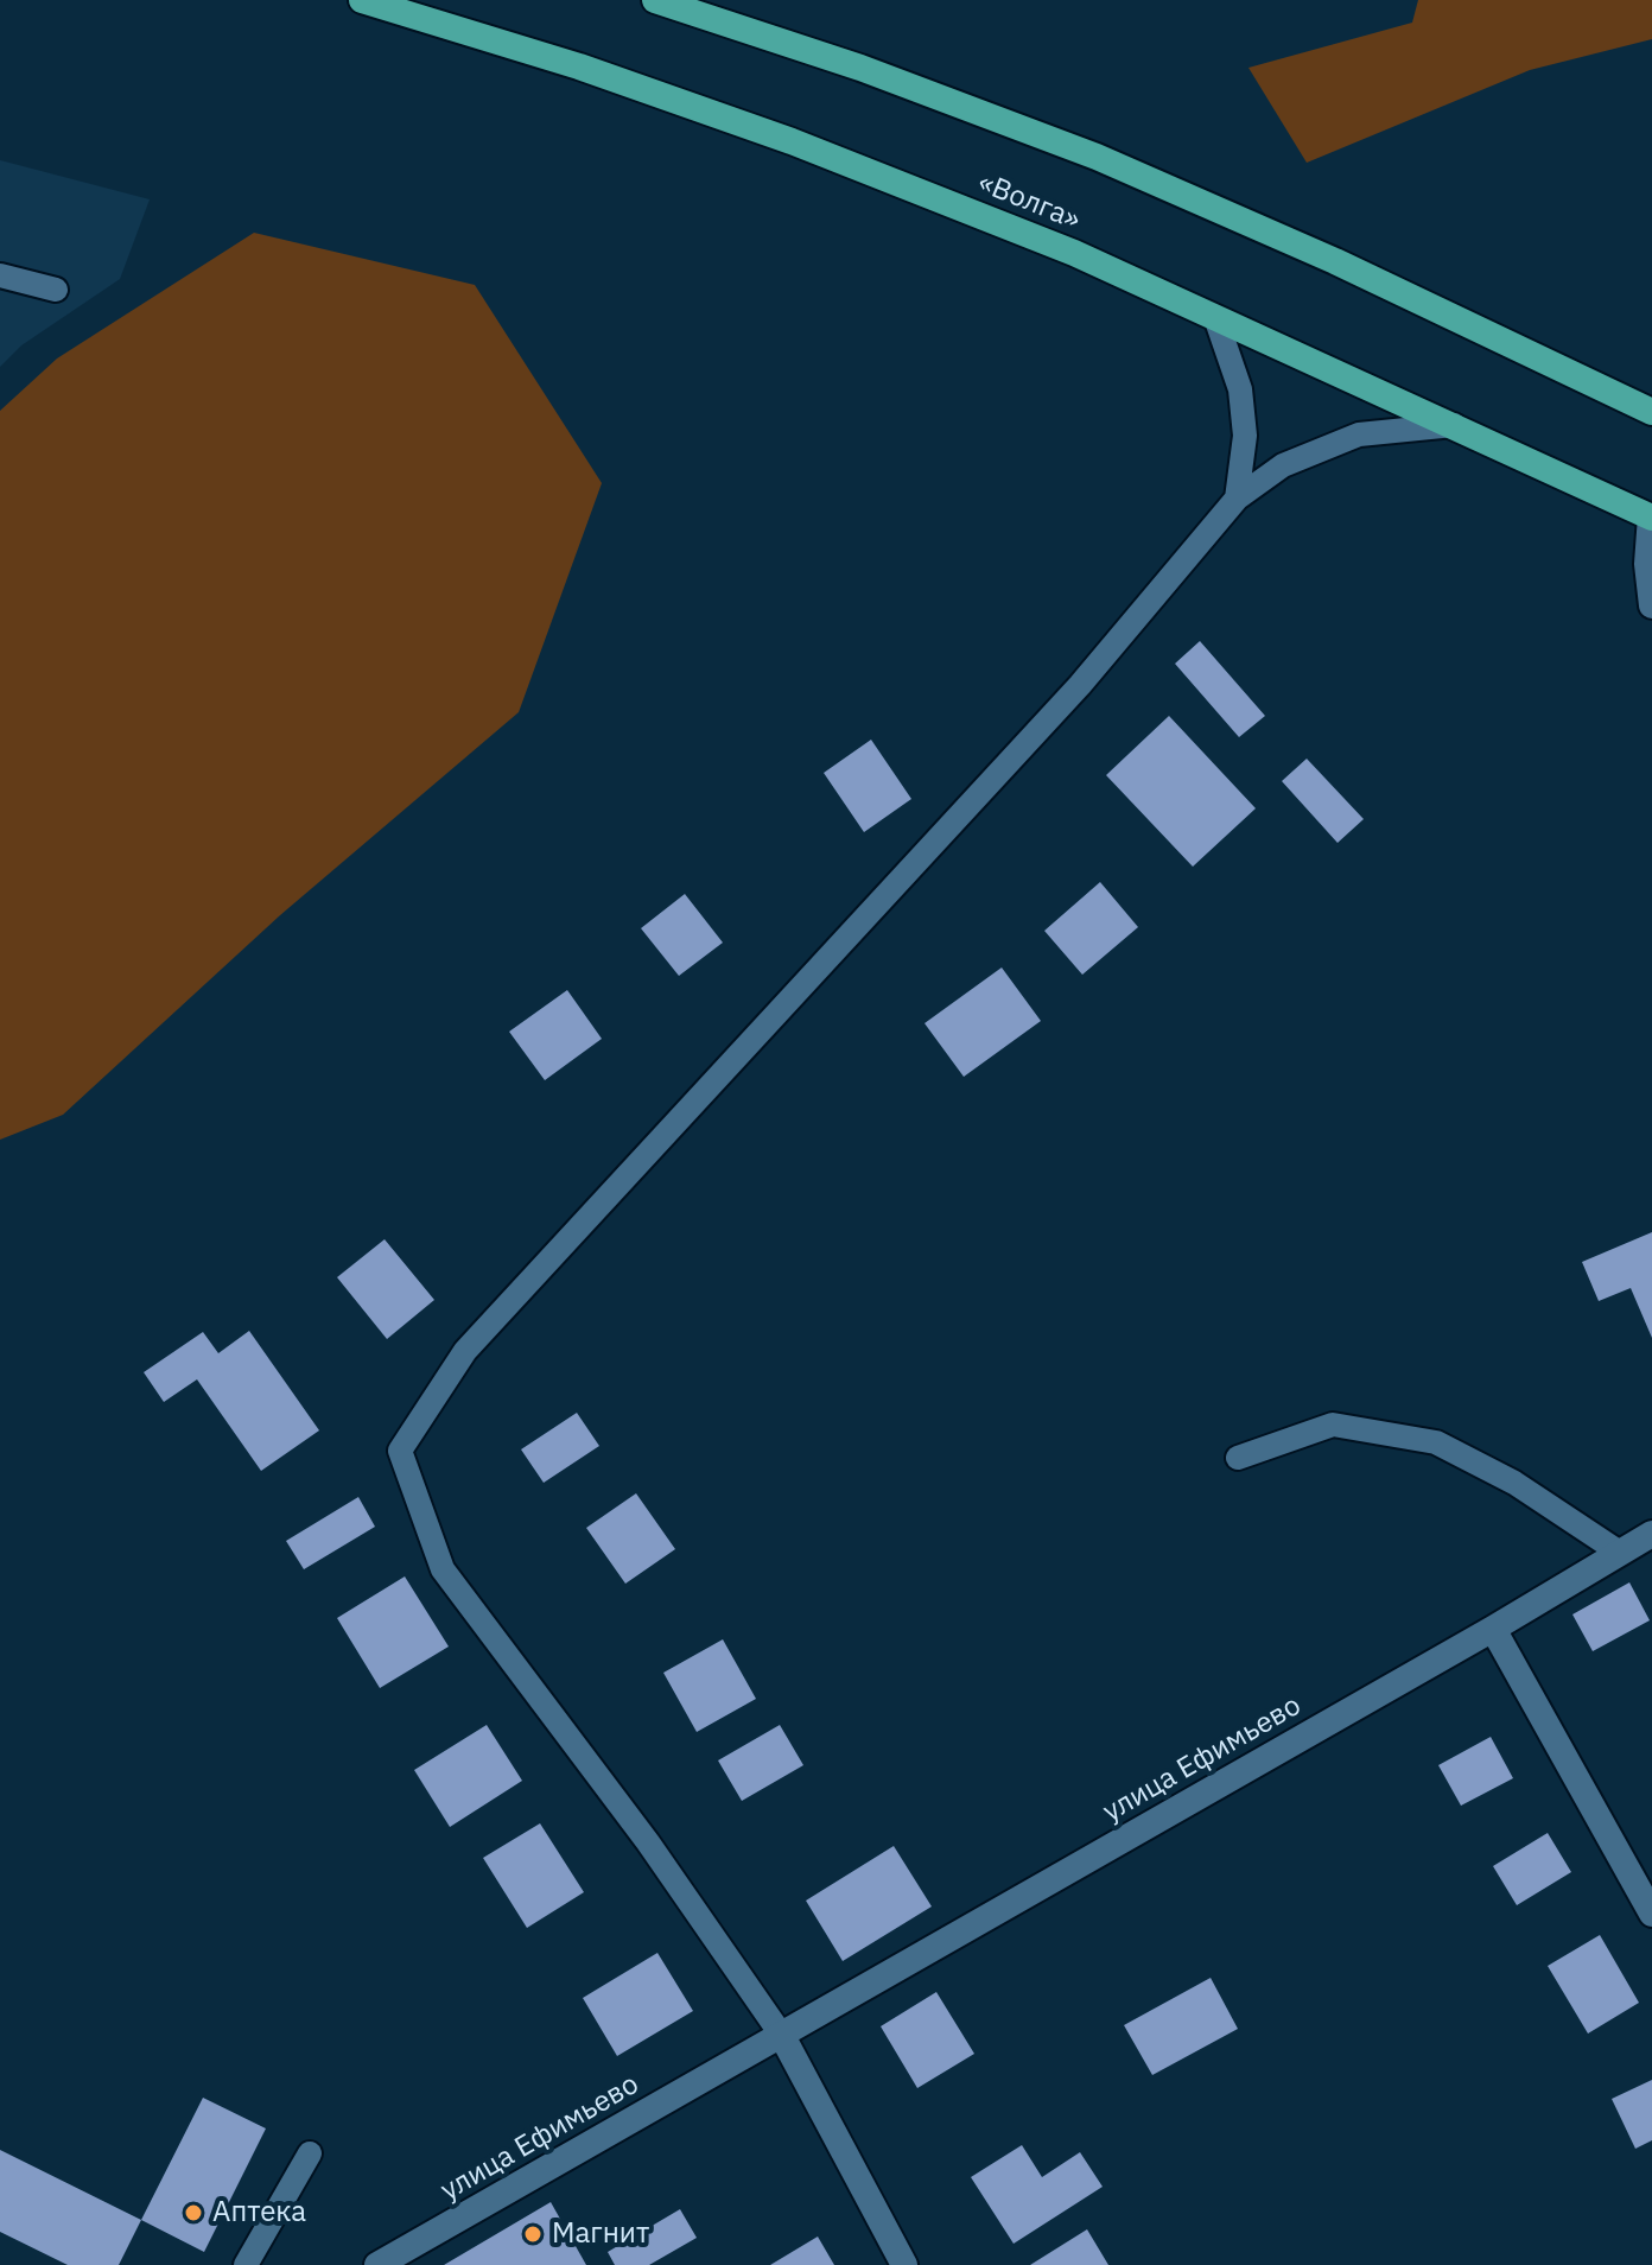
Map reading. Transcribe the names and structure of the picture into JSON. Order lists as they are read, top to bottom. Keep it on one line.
{"streets":{"highway":["«Волга»"],"street":["улица Ефимьево"]},"places":["Аптека","Магнит"]}
